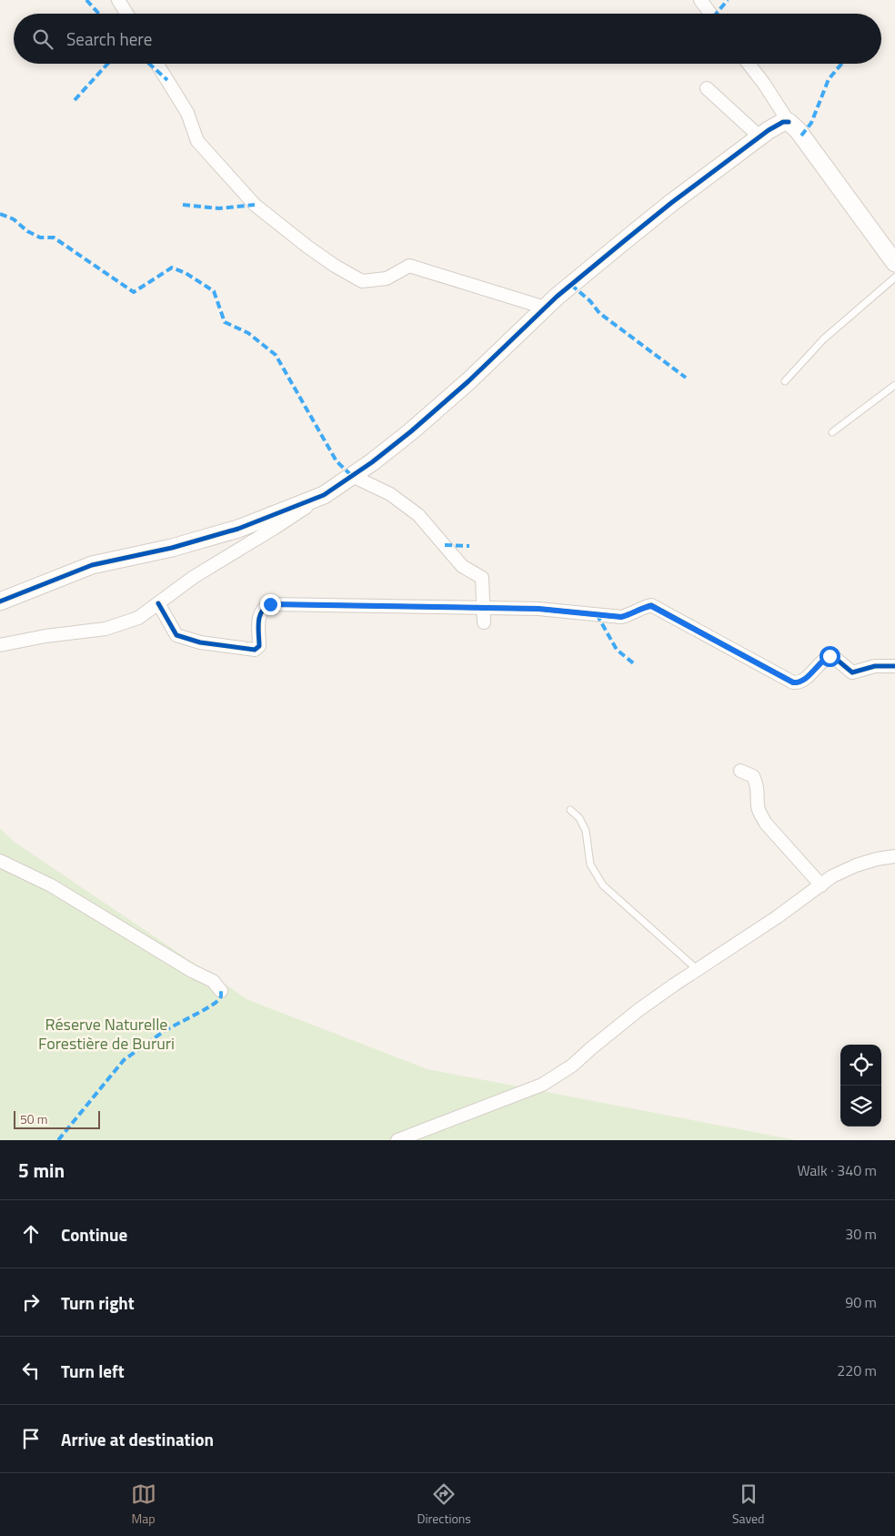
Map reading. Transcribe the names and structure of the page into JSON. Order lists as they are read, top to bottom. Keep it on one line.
{"parks":["Réserve Naturelle Forestière de Bururi"],"scale_bar":"50 m","page":{"search":"Search here","scale":"50 m","heading":["5 min","Walk · 340 m"],"list":[["Continue","30 m"],["Turn right","90 m"],["Turn left","220 m"],"Arrive at destination"],"nav":["Map","Directions","Saved"]}}
